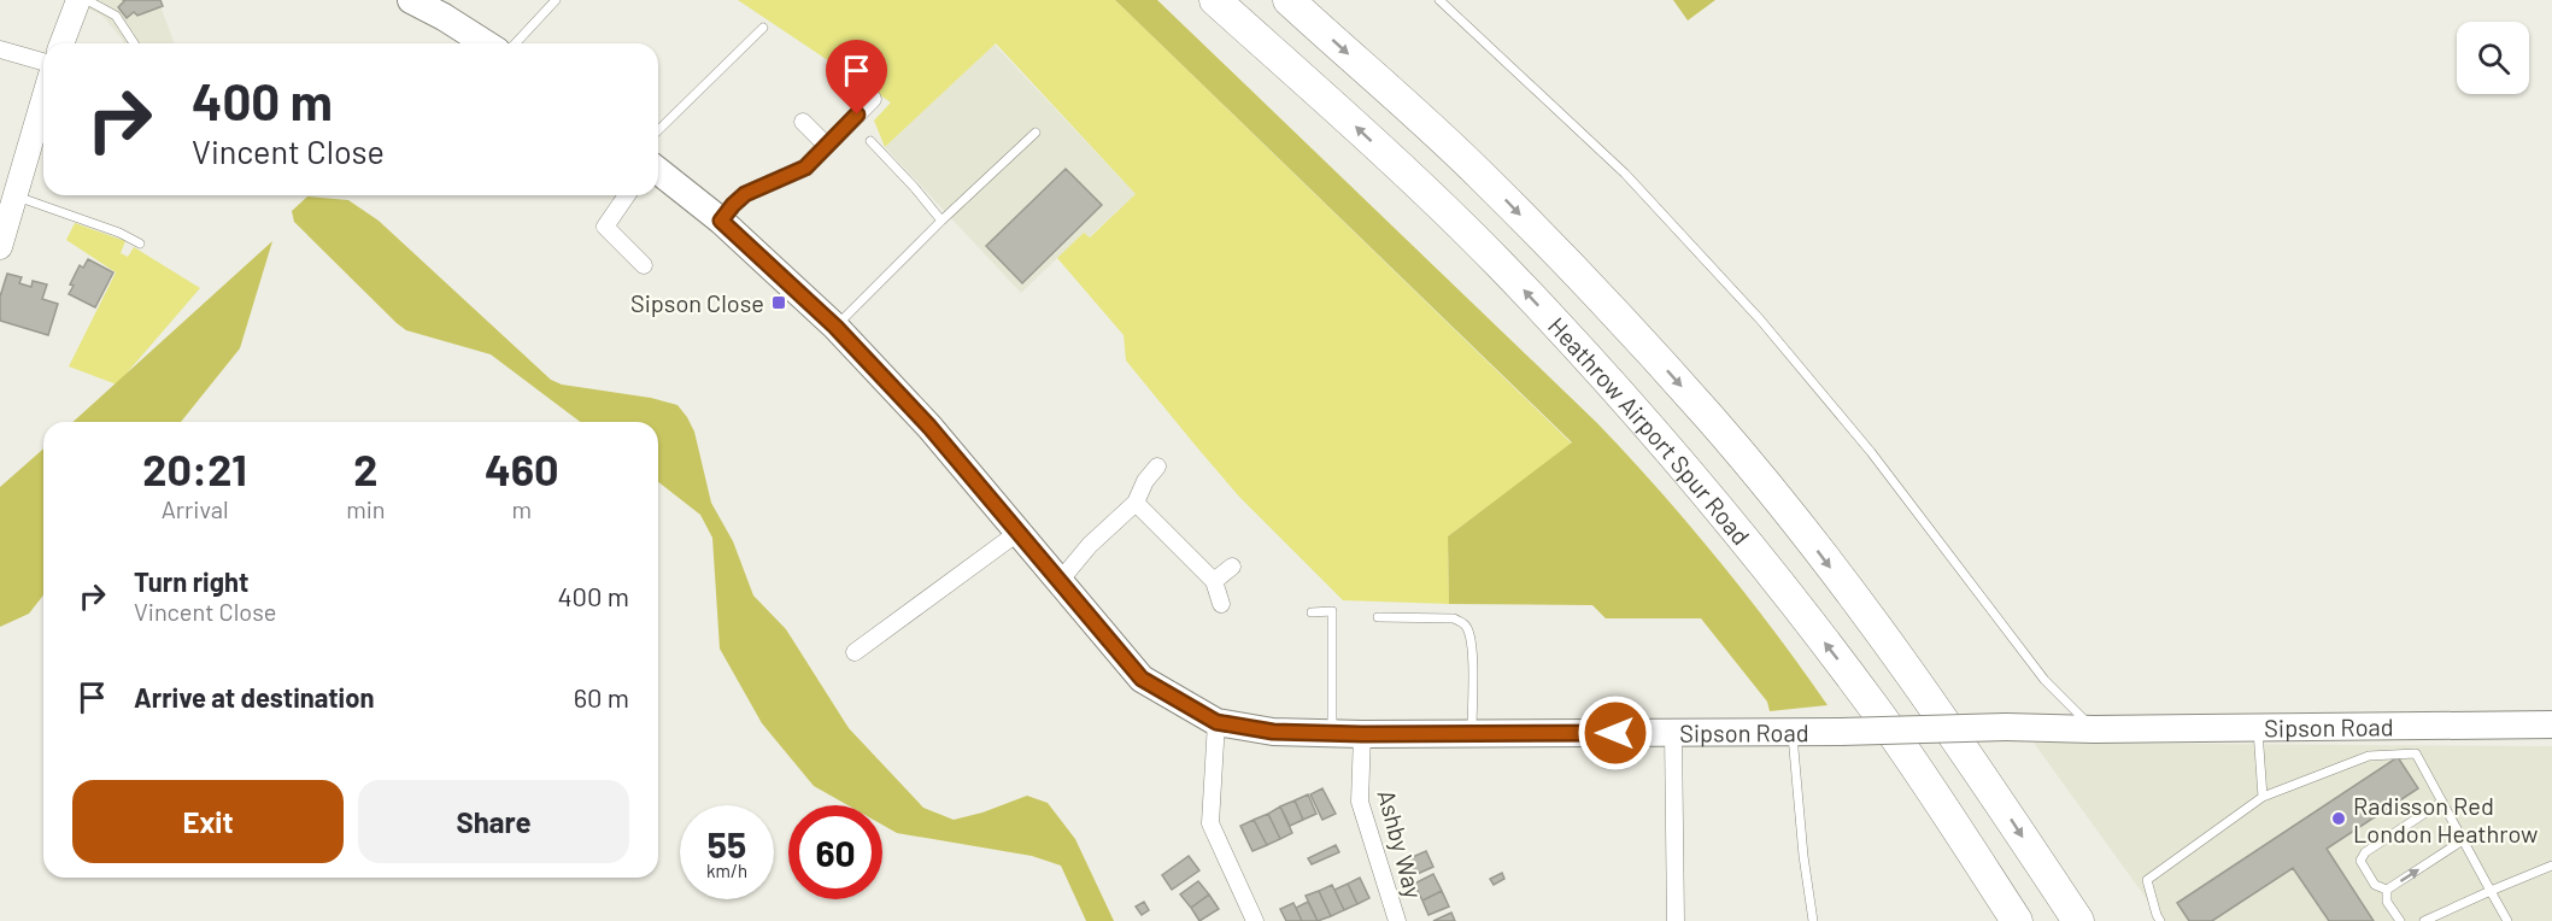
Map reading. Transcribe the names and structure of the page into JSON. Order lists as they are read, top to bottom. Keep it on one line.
{"streets":{"highway":["Heathrow Airport Spur Road"],"main road":["Sipson Road"],"street":["Ashby Way"]},"crossings":[["Sipson Road","Ashby Way"]],"places":{"transit":["Sipson Close"],"other":["Radisson Red London Heathrow"]},"page":{"turn":["400 m","Vincent Close"],"eta":["20:21","Arrival","2","min","460","m"],"list":[{"name":"Turn right","note":"Vincent Close","value":"400 m"},{"name":"Arrive at destination","value":"60 m"}],"buttons":["Exit","Share"],"speed":"55 km/h","limit":"60"}}
